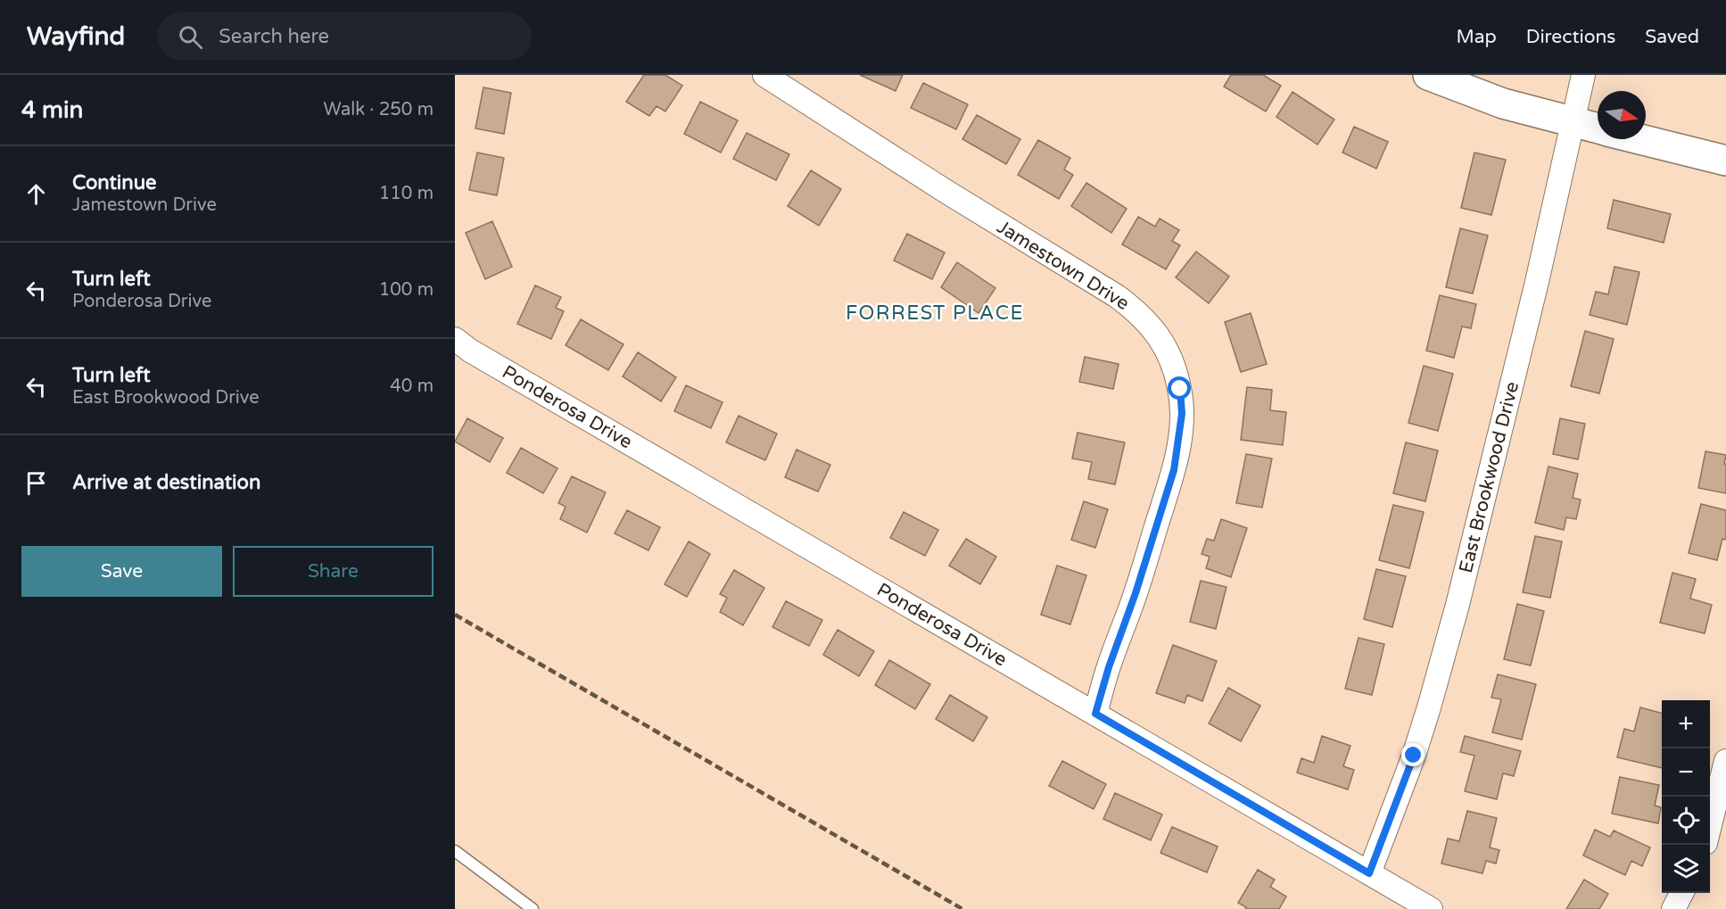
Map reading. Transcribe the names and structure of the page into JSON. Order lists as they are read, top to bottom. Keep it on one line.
{"streets":{"street":["Jamestown Drive","Ponderosa Drive","East Brookwood Drive"]},"crossings":[["Jamestown Drive","Ponderosa Drive"],["Ponderosa Drive","East Brookwood Drive"]],"districts":["FORREST PLACE"],"north":"right","page":{"header":"Wayfind","search":"Search here","nav":["Map","Directions","Saved"],"heading":["4 min","Walk · 250 m"],"list":[["Continue","Jamestown Drive","110 m"],["Turn left","Ponderosa Drive","100 m"],["Turn left","East Brookwood Drive","40 m"],"Arrive at destination"],"buttons":["Save","Share"],"map_buttons":["+","−"]}}
